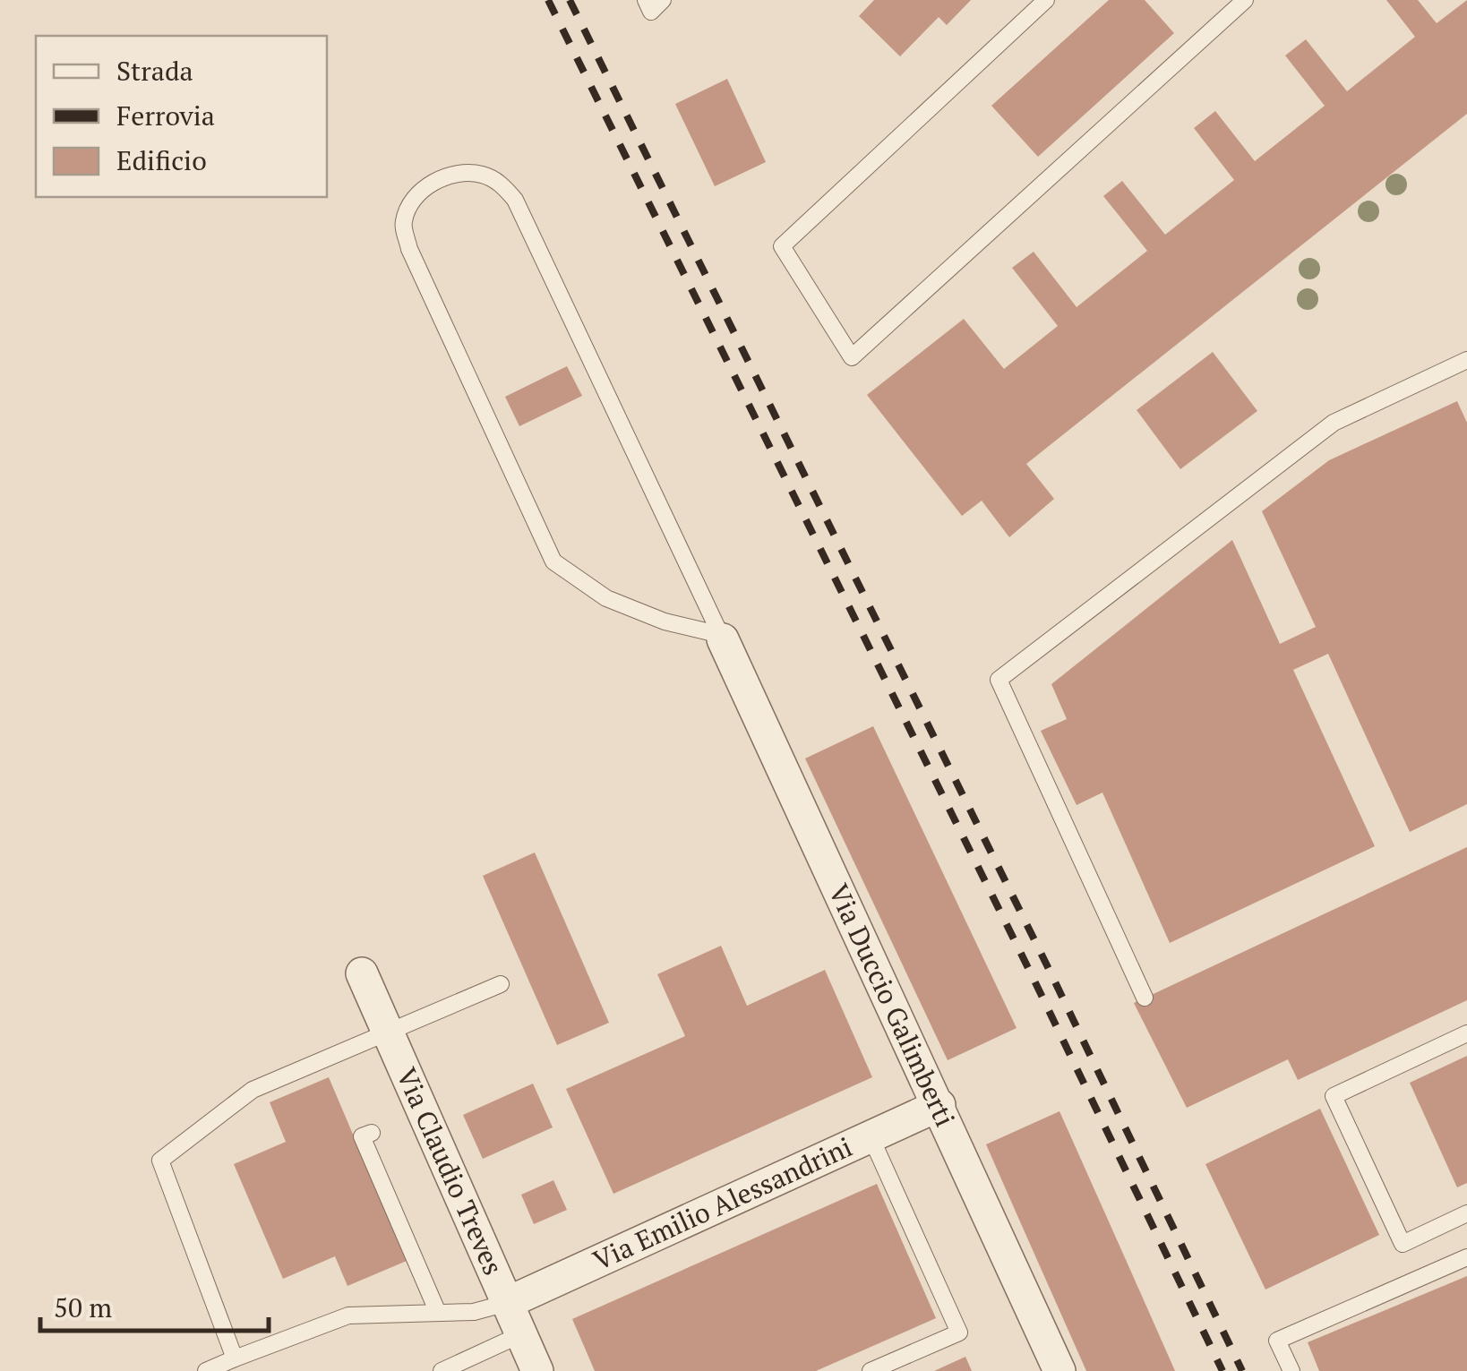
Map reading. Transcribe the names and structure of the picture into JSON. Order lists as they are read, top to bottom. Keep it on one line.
{"streets":{"street":["Via Duccio Galimberti","Via Claudio Treves","Via Emilio Alessandrini"]},"crossings":[["Via Duccio Galimberti","Via Emilio Alessandrini"],["Via Claudio Treves","Via Emilio Alessandrini"]],"legend":["Strada","Ferrovia","Edificio"],"scale_bar":"50 m"}
